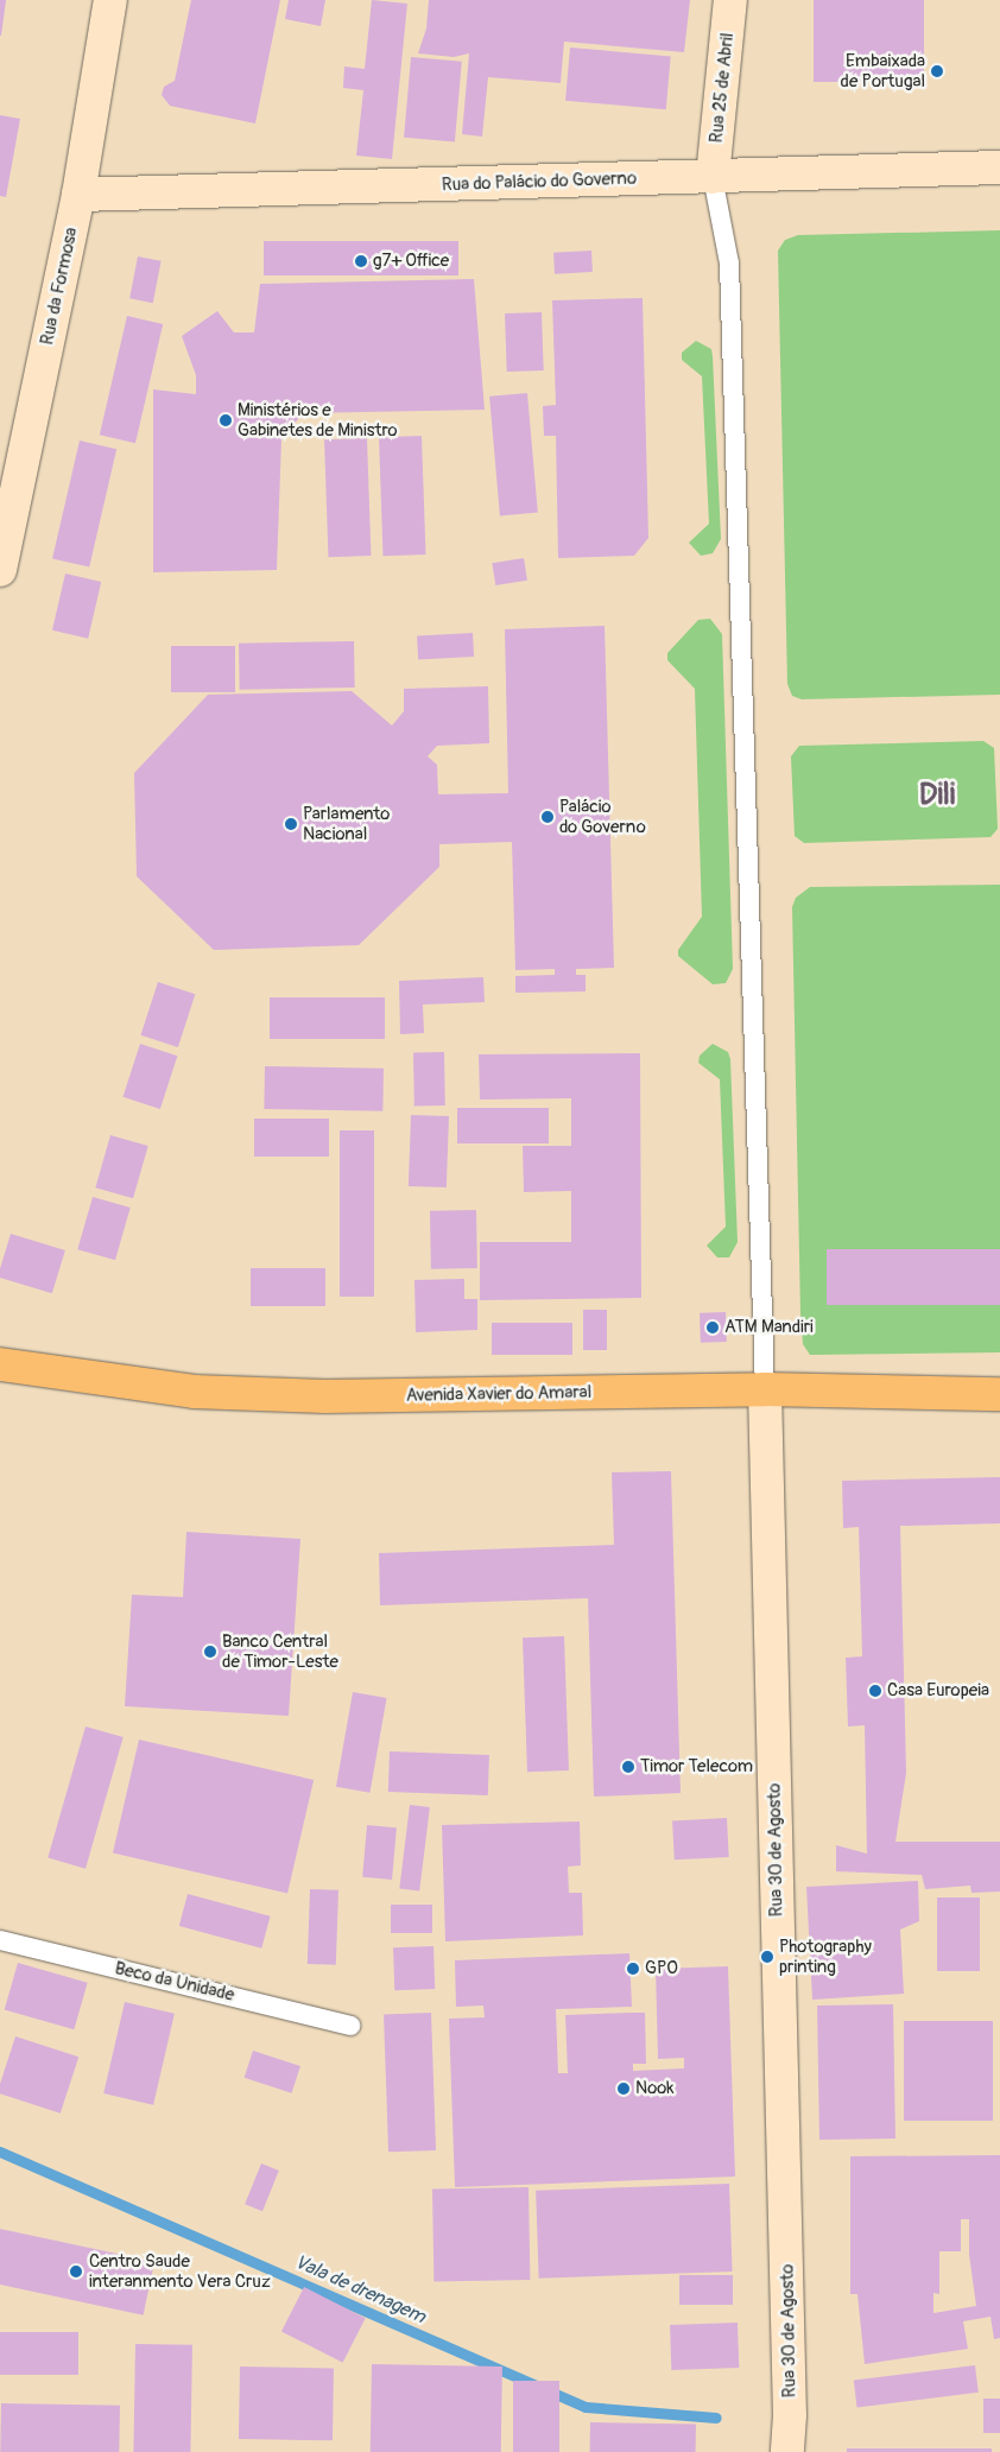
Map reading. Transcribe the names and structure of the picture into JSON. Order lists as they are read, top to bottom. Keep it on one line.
{"streets":{"main road":["Avenida Xavier do Amaral"],"street":["Rua 25 de Abril","Rua do Palácio do Governo","Rua da Formosa","Rua 30 de Agosto"],"lane":["Beco da Unidade"]},"crossings":[["Rua 25 de Abril","Rua do Palácio do Governo"],["Rua do Palácio do Governo","Rua da Formosa"],["Avenida Xavier do Amaral","Rua 30 de Agosto"]],"districts":["Dili"],"water":["Vala de drenagem"],"places":["Embaixada de Portugal","g7+ Office","Ministérios e Gabinetes de Ministro","Palácio do Governo","Parlamento Nacional","ATM Mandiri","Banco Central de Timor-Leste","Casa Europeia","Timor Telecom","Photography printing","GPO","Nook","Centro Saude interanmento Vera Cruz"]}
